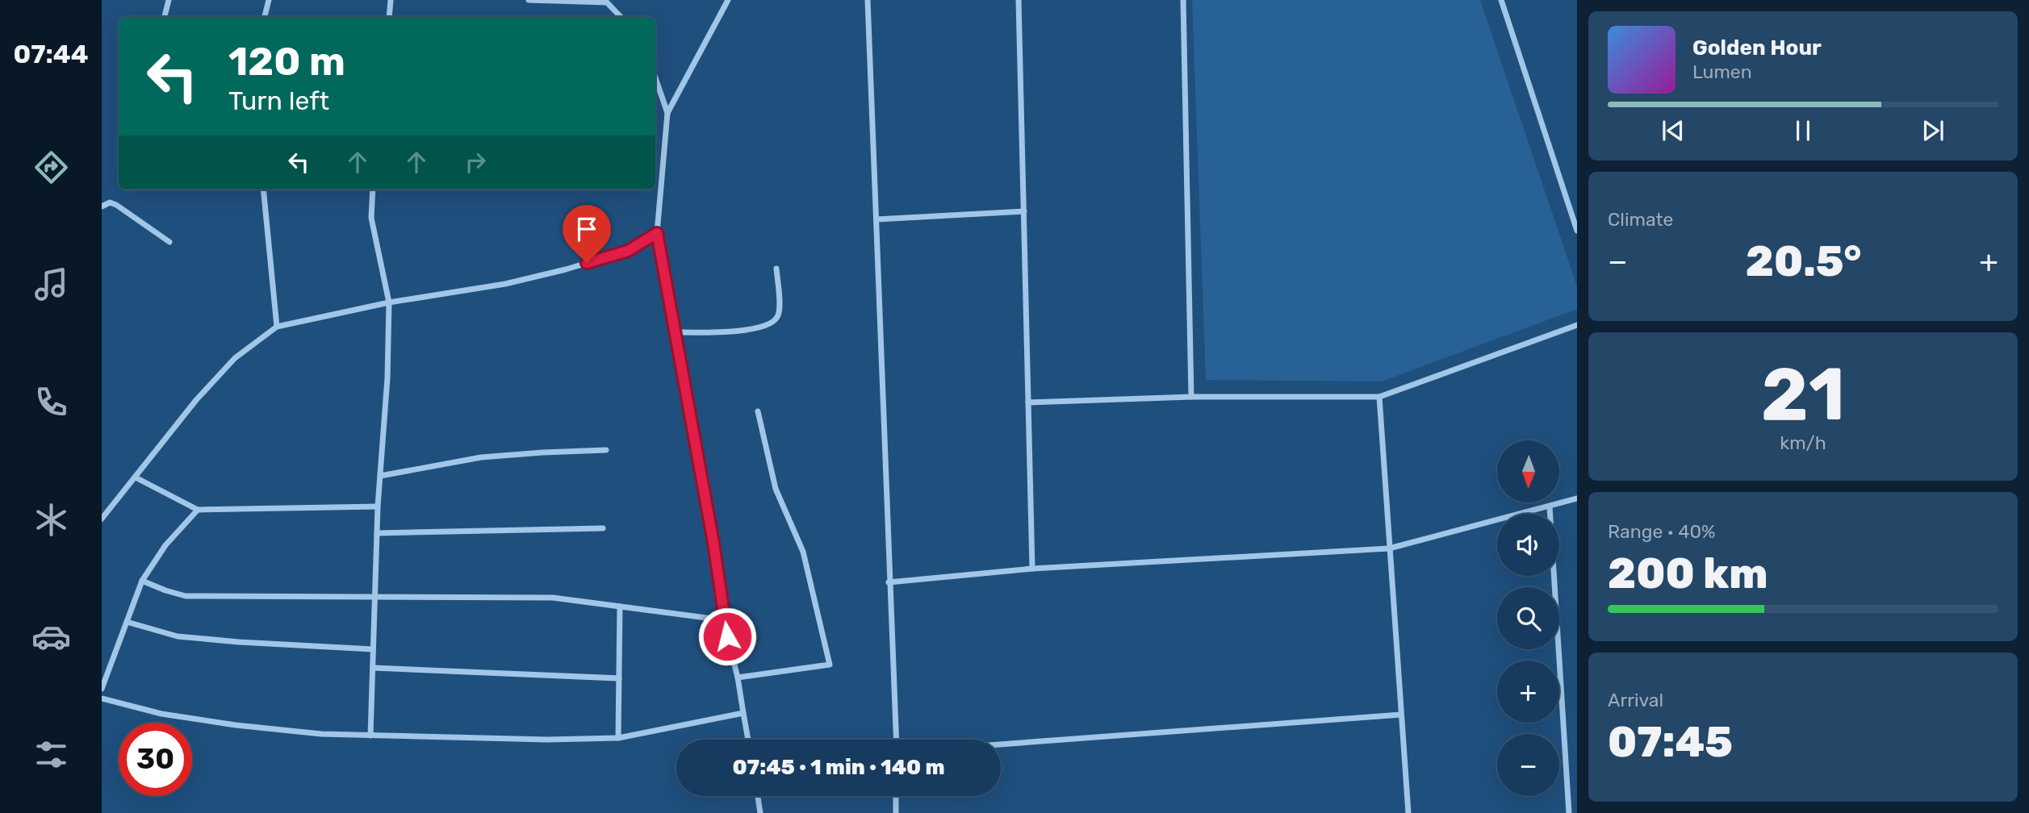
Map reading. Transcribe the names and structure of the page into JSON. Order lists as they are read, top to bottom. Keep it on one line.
{"north":"bottom","page":{"tabs":"07:44","turn":["120 m","Turn left"],"song":["Golden Hour","Lumen"],"tile":["Climate",["21","km/h"],["Range · 40%","200 km"],["Arrival","07:45"]],"heat":["−","20.5°","+"],"map_buttons":["+","−"],"limit":"30","trip":"07:45 · 1 min · 140 m"}}
